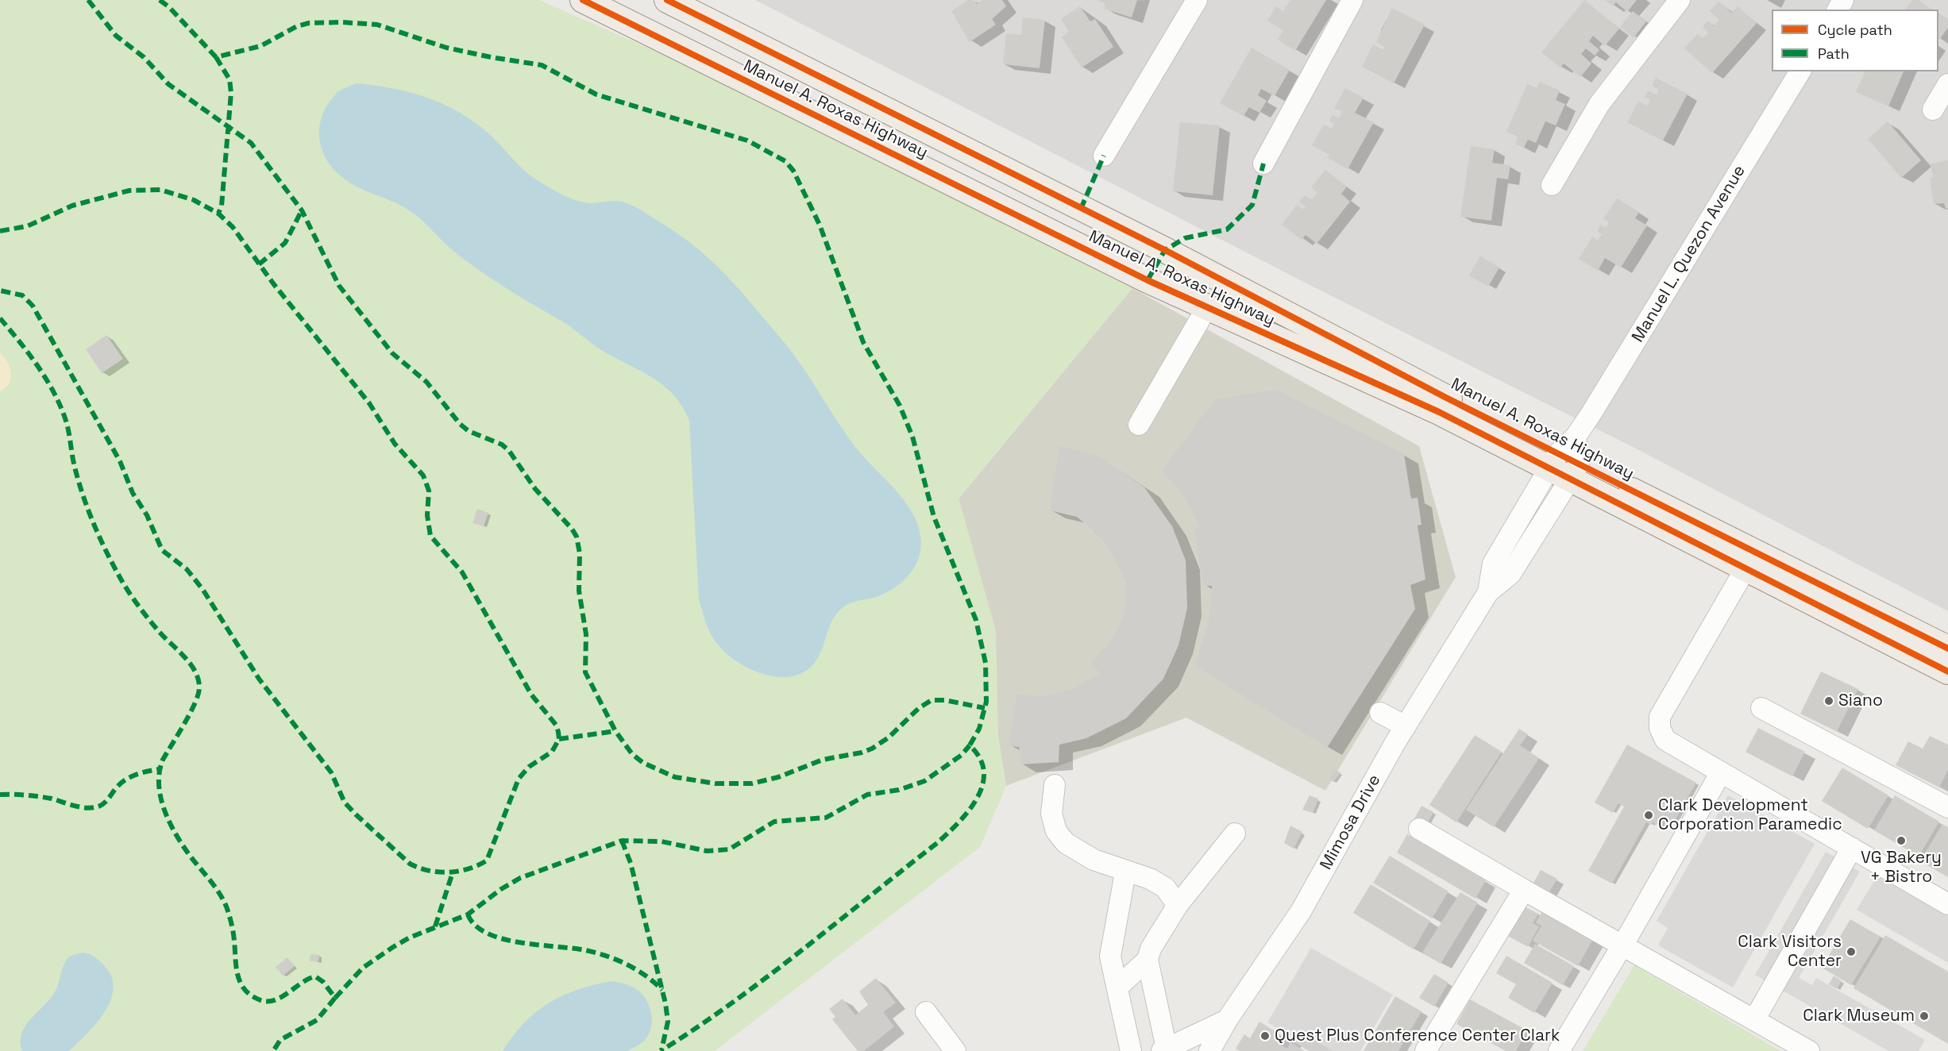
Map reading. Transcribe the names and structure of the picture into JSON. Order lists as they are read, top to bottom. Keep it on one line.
{"streets":{"main road":["Manuel A. Roxas Highway"],"street":["Manuel L. Quezon Avenue","Mimosa Drive"]},"crossings":[["Manuel A. Roxas Highway","Manuel L. Quezon Avenue"],["Manuel A. Roxas Highway","Mimosa Drive"],["Manuel L. Quezon Avenue","Mimosa Drive"]],"places":["Siano","Clark Development Corporation Paramedic","VG Bakery + Bistro","Clark Visitors Center","Clark Museum","Quest Plus Conference Center Clark"],"legend":["Cycle path","Path"]}
